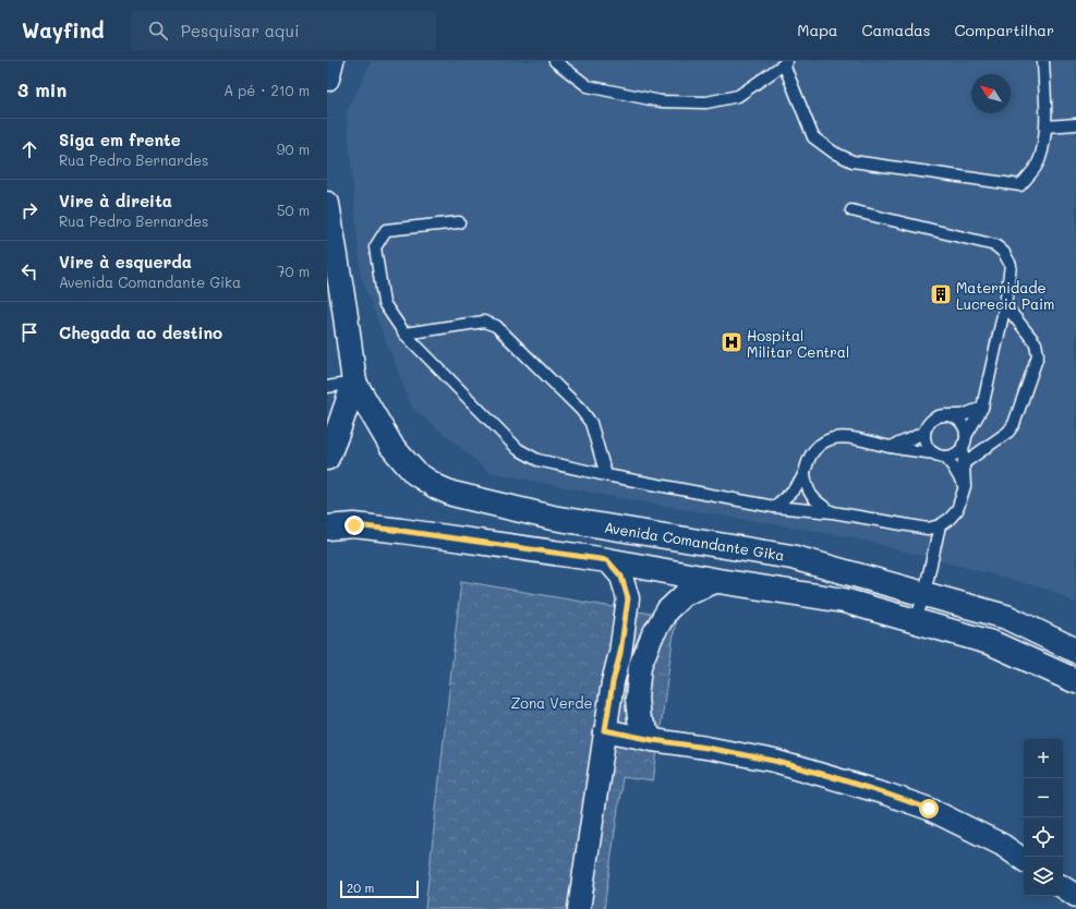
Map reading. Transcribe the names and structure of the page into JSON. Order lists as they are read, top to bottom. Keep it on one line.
{"streets":{"street":["Avenida Comandante Gika"]},"parks":["Zona Verde"],"places":{"building":["Maternidade Lucrecia Paim"],"hospital":["Hospital Militar Central"]},"scale_bar":"20 m","north":"top left","page":{"header":"Wayfind","search":"Pesquisar aqui","nav":["Mapa","Camadas","Compartilhar"],"heading":["3 min","A pé · 210 m"],"list":[["Siga em frente","Rua Pedro Bernardes","90 m"],["Vire à direita","Rua Pedro Bernardes","50 m"],["Vire à esquerda","Avenida Comandante Gika","70 m"],"Chegada ao destino"],"map_buttons":["+","−"],"scale":"20 m"}}
